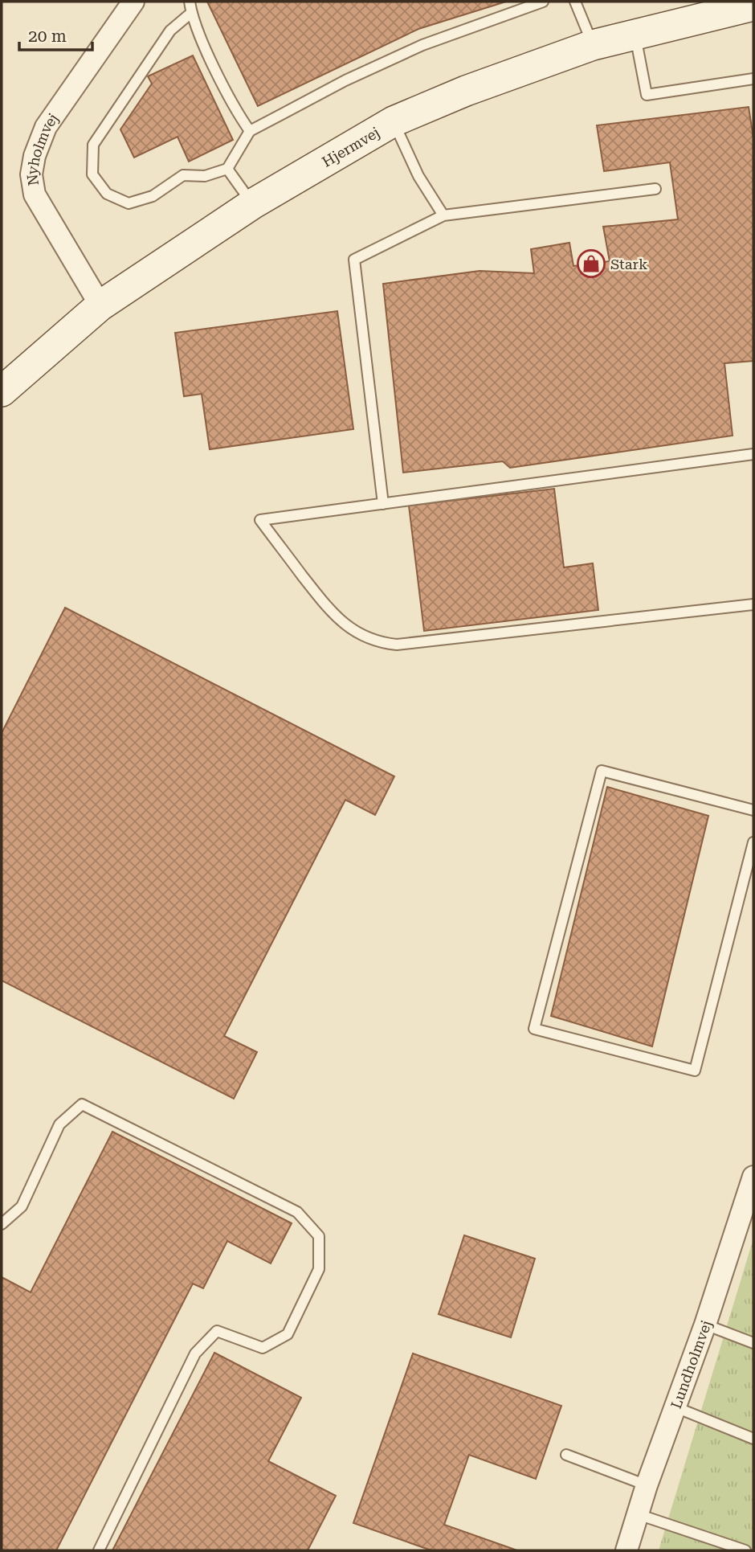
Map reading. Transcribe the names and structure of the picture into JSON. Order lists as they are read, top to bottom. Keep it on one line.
{"streets":{"street":["Hjermvej","Nyholmvej","Lundholmvej"]},"crossings":[["Hjermvej","Nyholmvej"]],"places":{"shop":["Stark"]},"scale_bar":"20 m"}
